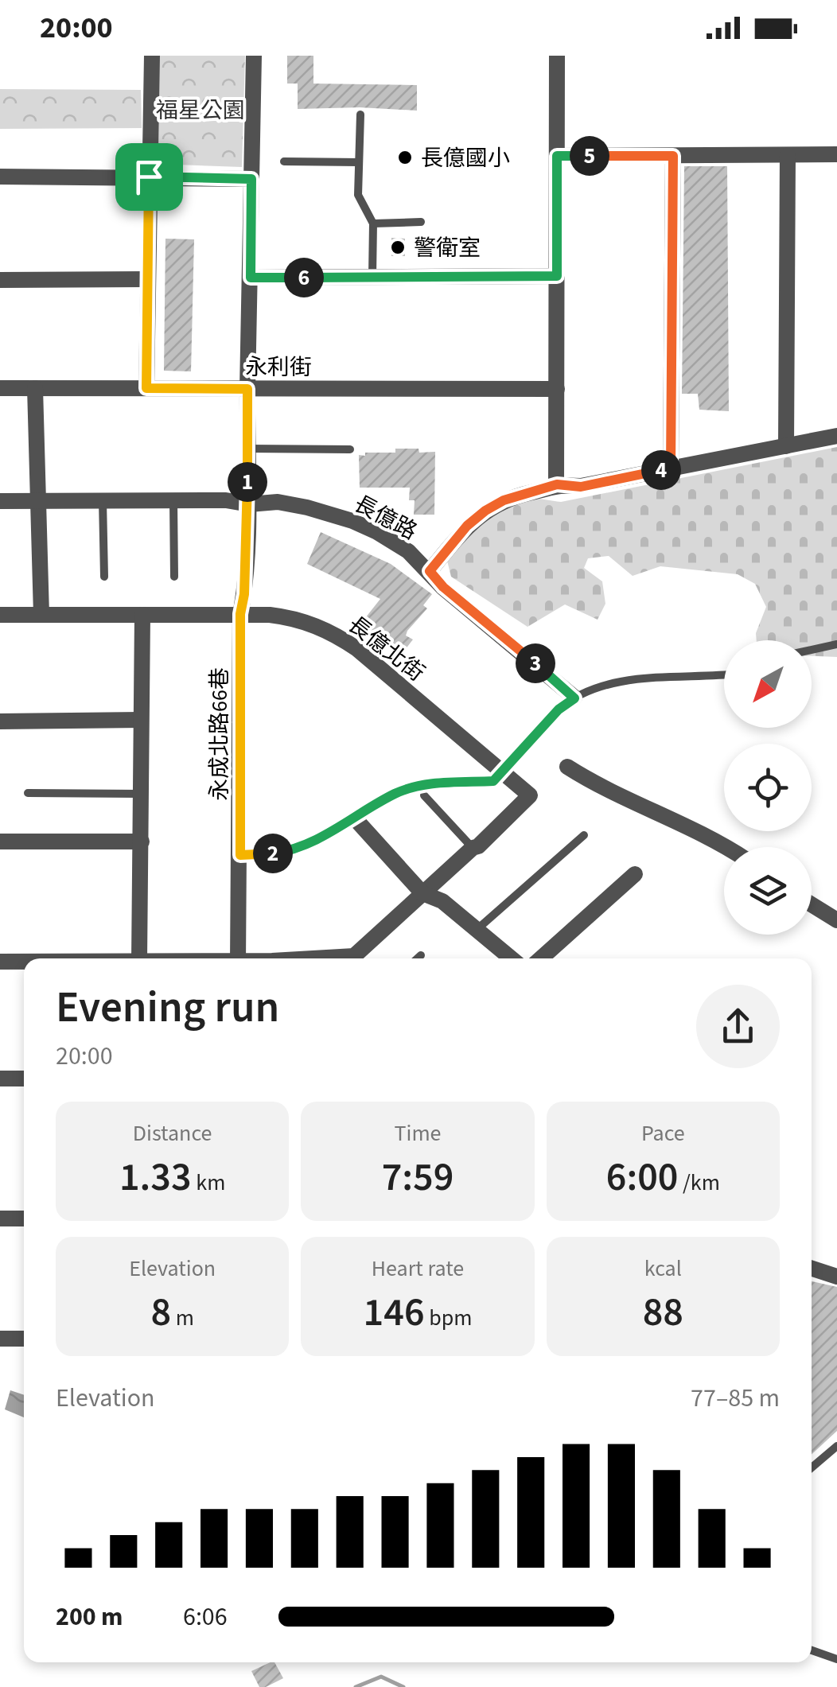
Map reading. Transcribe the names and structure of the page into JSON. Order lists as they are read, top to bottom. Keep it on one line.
{"streets":{"street":["永利街","長億路","長億北街","永成北路66巷"]},"crossings":[["永利街","永成北路66巷"],["長億路","永成北路66巷"],["長億北街","永成北路66巷"]],"parks":["福星公園"],"places":["長億國小","警衛室"],"north":"bottom left","page":{"status":"20:00","pins":["5","6","4","1","3","2"],"heading":["Evening run","20:00"],"stats":[["Distance","1.33 km"],["Time","7:59"],["Pace","6:00 /km"],["Elevation","8 m"],["Heart rate","146 bpm"],["kcal","88"]],"chart":["Elevation","77–85 m"],"list":[{"name":"200 m","note":"6:06"}]}}
